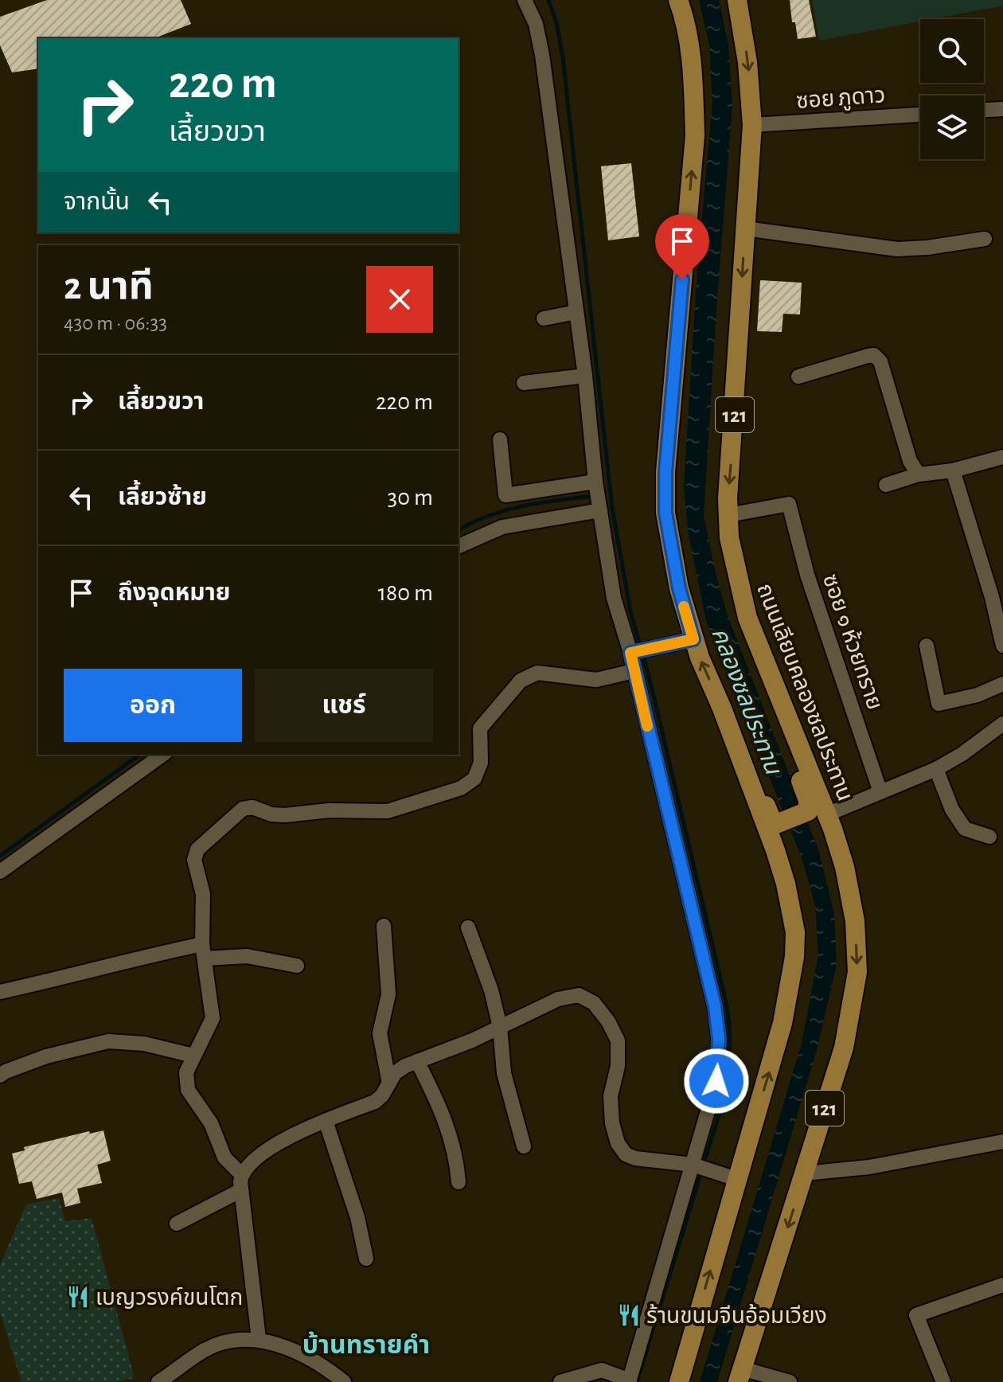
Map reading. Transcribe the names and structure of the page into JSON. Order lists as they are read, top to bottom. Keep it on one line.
{"streets":{"main road":["121","ถนนเลียบคลองชลประทาน"],"street":["ซอย ภูดาว","ซอย ๑ ห้วยทราย"]},"crossings":[["ซอย ภูดาว","ถนนเลียบคลองชลประทาน"],["ซอย ๑ ห้วยทราย","ถนนเลียบคลองชลประทาน"]],"districts":["บ้านทรายคำ"],"water":["คลองชลประทาน"],"places":{"restaurant":["เบญวรงค์ขนโตก","ร้านขนมจีนอ้อมเวียง"]},"page":{"turn":["220 m","เลี้ยวขวา"],"then":"จากนั้น","heading":["2 นาที","430 m · 06:33"],"list":[{"name":"เลี้ยวขวา","value":"220 m"},{"name":"เลี้ยวซ้าย","value":"30 m"},{"name":"ถึงจุดหมาย","value":"180 m"}],"buttons":["ออก","แชร์"]}}
